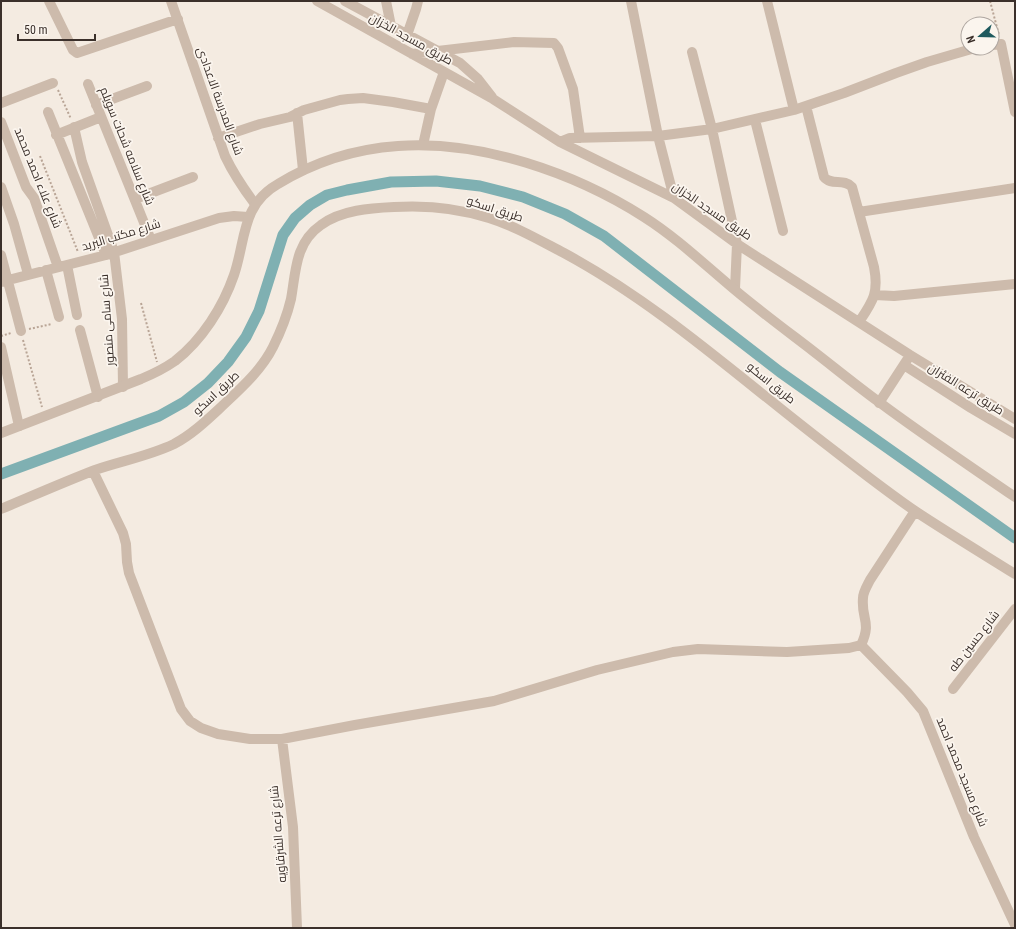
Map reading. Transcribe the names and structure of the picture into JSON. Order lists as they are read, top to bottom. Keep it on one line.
{"streets":{"street":["طريق مسجد الخزان","شارع المدرسة الاعدادى","شارع سلامه شحات سويلم","شارع علاء احمد محمد","طريق اسكو","شارع مكتب البريد","شارع سامى منصور","طريق ترعه الفئران","شارع حسين طه","شارع مسجد محمد احمد","شارع ترعه الشرقاويه"]},"crossings":[["طريق مسجد الخزان","طريق ترعه الفئران"],["شارع سلامه شحات سويلم","شارع مكتب البريد"],["شارع علاء احمد محمد","شارع مكتب البريد"],["شارع مكتب البريد","شارع سامى منصور"]],"scale_bar":"50 m","north":"left"}
